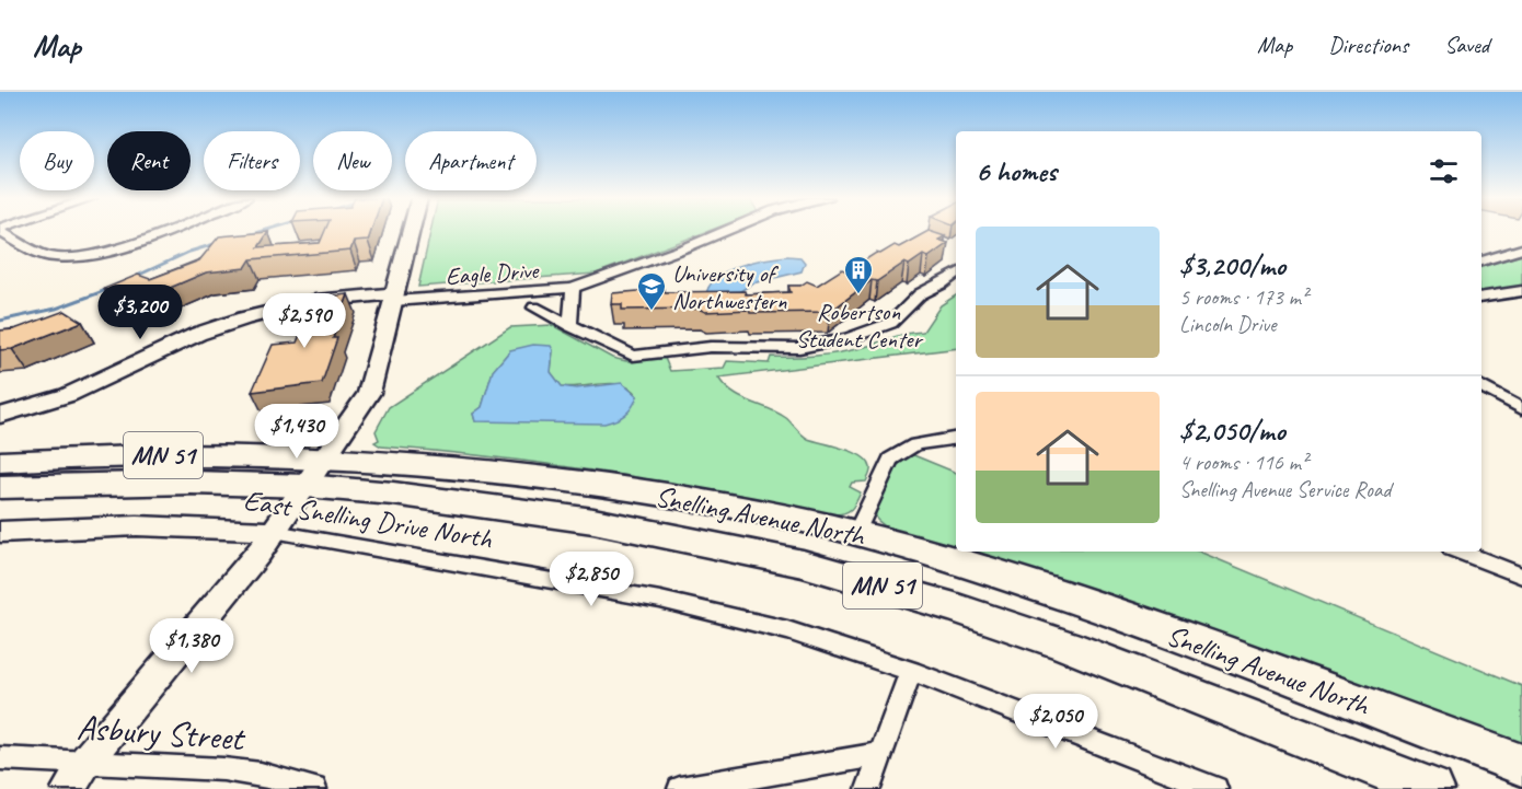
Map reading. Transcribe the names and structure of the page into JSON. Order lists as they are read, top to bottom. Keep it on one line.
{"streets":{"highway":["MN 51","Snelling Avenue North"],"street":["Eagle Drive","East Snelling Drive North","Asbury Street"]},"places":{"building":["Robertson Student Center"],"school or university":["University of Northwestern"]},"page":{"header":"Map","nav":["Map","Directions","Saved"],"chip":["Buy","Rent","Filters","New","Apartment"],"heading":"6 homes","list":[{"name":"$3,200/mo","note":"5 rooms · 173 m² · Lincoln Drive"},{"name":"$2,050/mo","note":"4 rooms · 116 m² · Snelling Avenue Service Road"}],"price":["$3,200","$2,590","$1,430","$2,850","$1,380","$2,050"]}}
